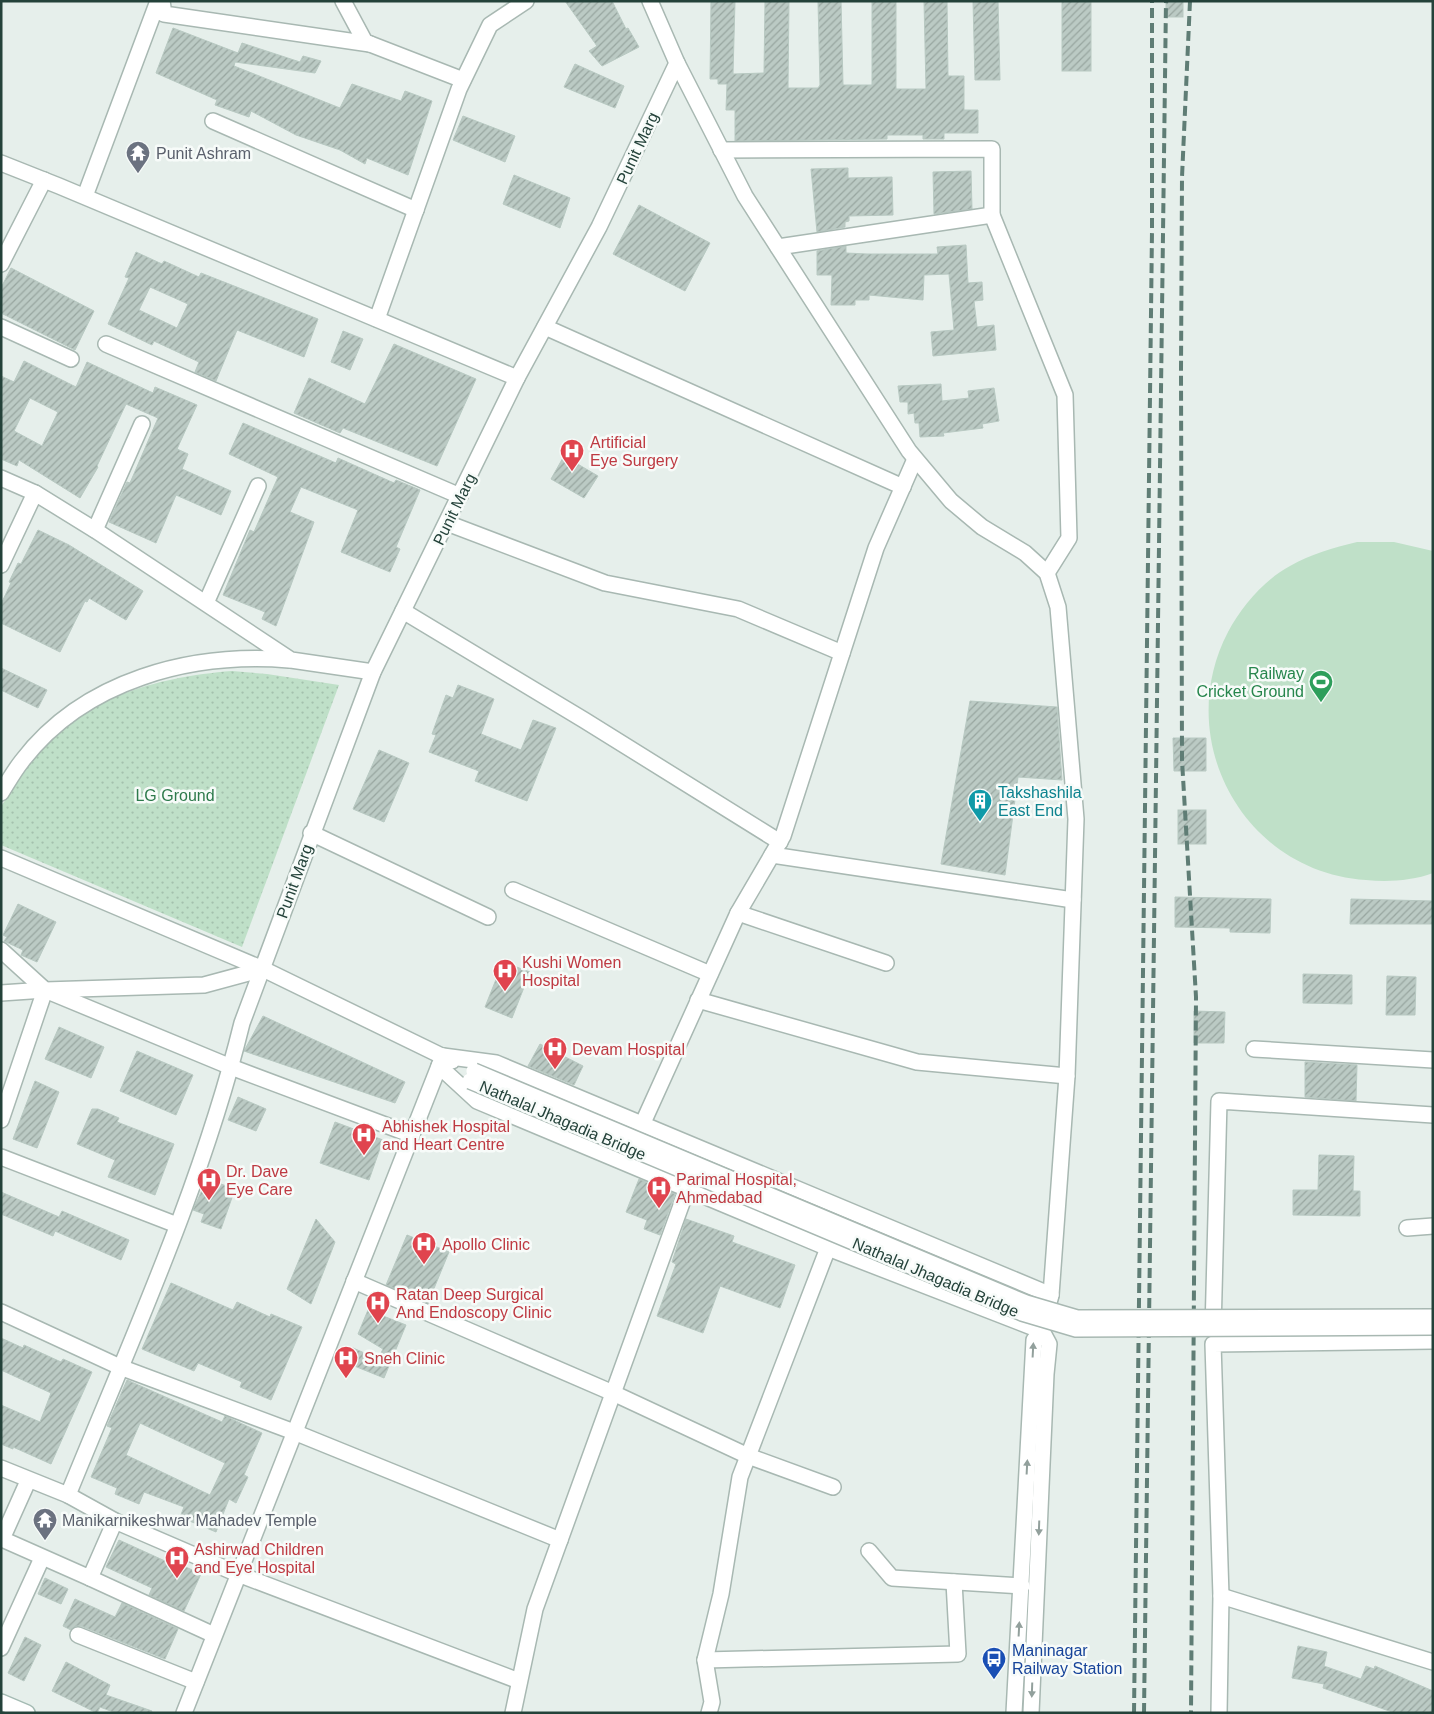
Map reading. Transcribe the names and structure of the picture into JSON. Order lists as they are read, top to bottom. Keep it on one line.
{"streets":{"street":["Punit Marg","Nathalal Jhagadia Bridge"]},"parks":["LG Ground"],"places":{"temple":["Punit Ashram","Manikarnikeshwar Mahadev Temple"],"hospital":["Artificial Eye Surgery","Kushi Women Hospital","Devam Hospital","Abhishek Hospital and Heart Centre","Dr. Dave Eye Care","Parimal Hospital, Ahmedabad","Apollo Clinic","Ratan Deep Surgical And Endoscopy Clinic","Sneh Clinic","Ashirwad Children and Eye Hospital"],"sports":["Railway Cricket Ground"],"building":["Takshashila East End"],"bus stop":["Maninagar Railway Station"]}}
